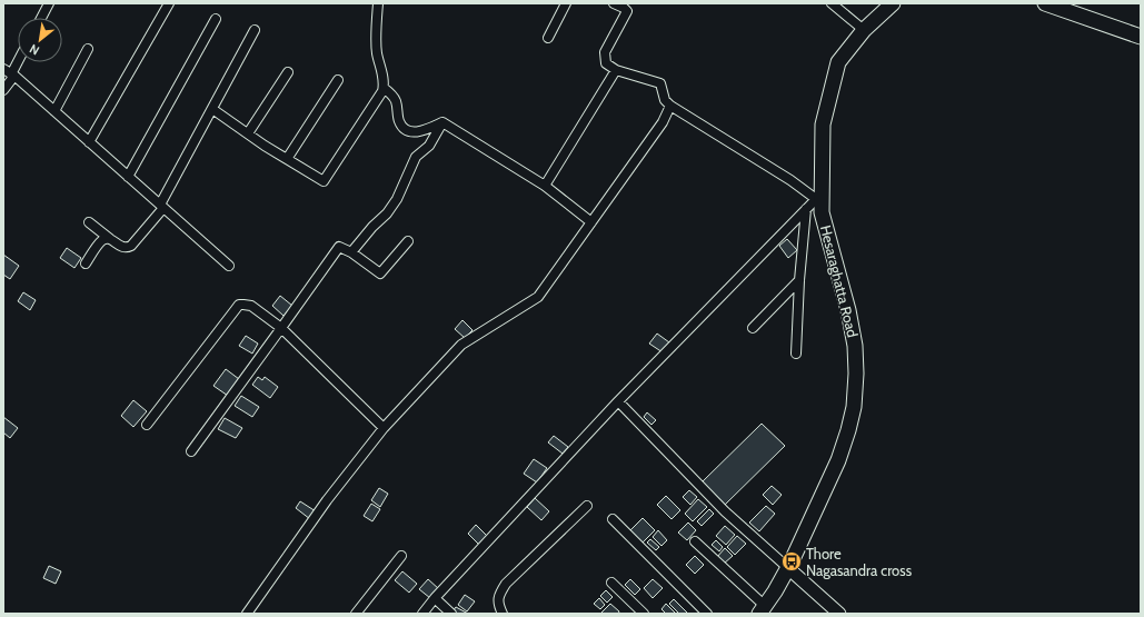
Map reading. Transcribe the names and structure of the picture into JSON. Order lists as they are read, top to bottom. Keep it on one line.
{"streets":{"main road":["Hesaraghatta Road"]},"places":{"bus stop":["Thore Nagasandra cross"]},"north":"bottom left"}
